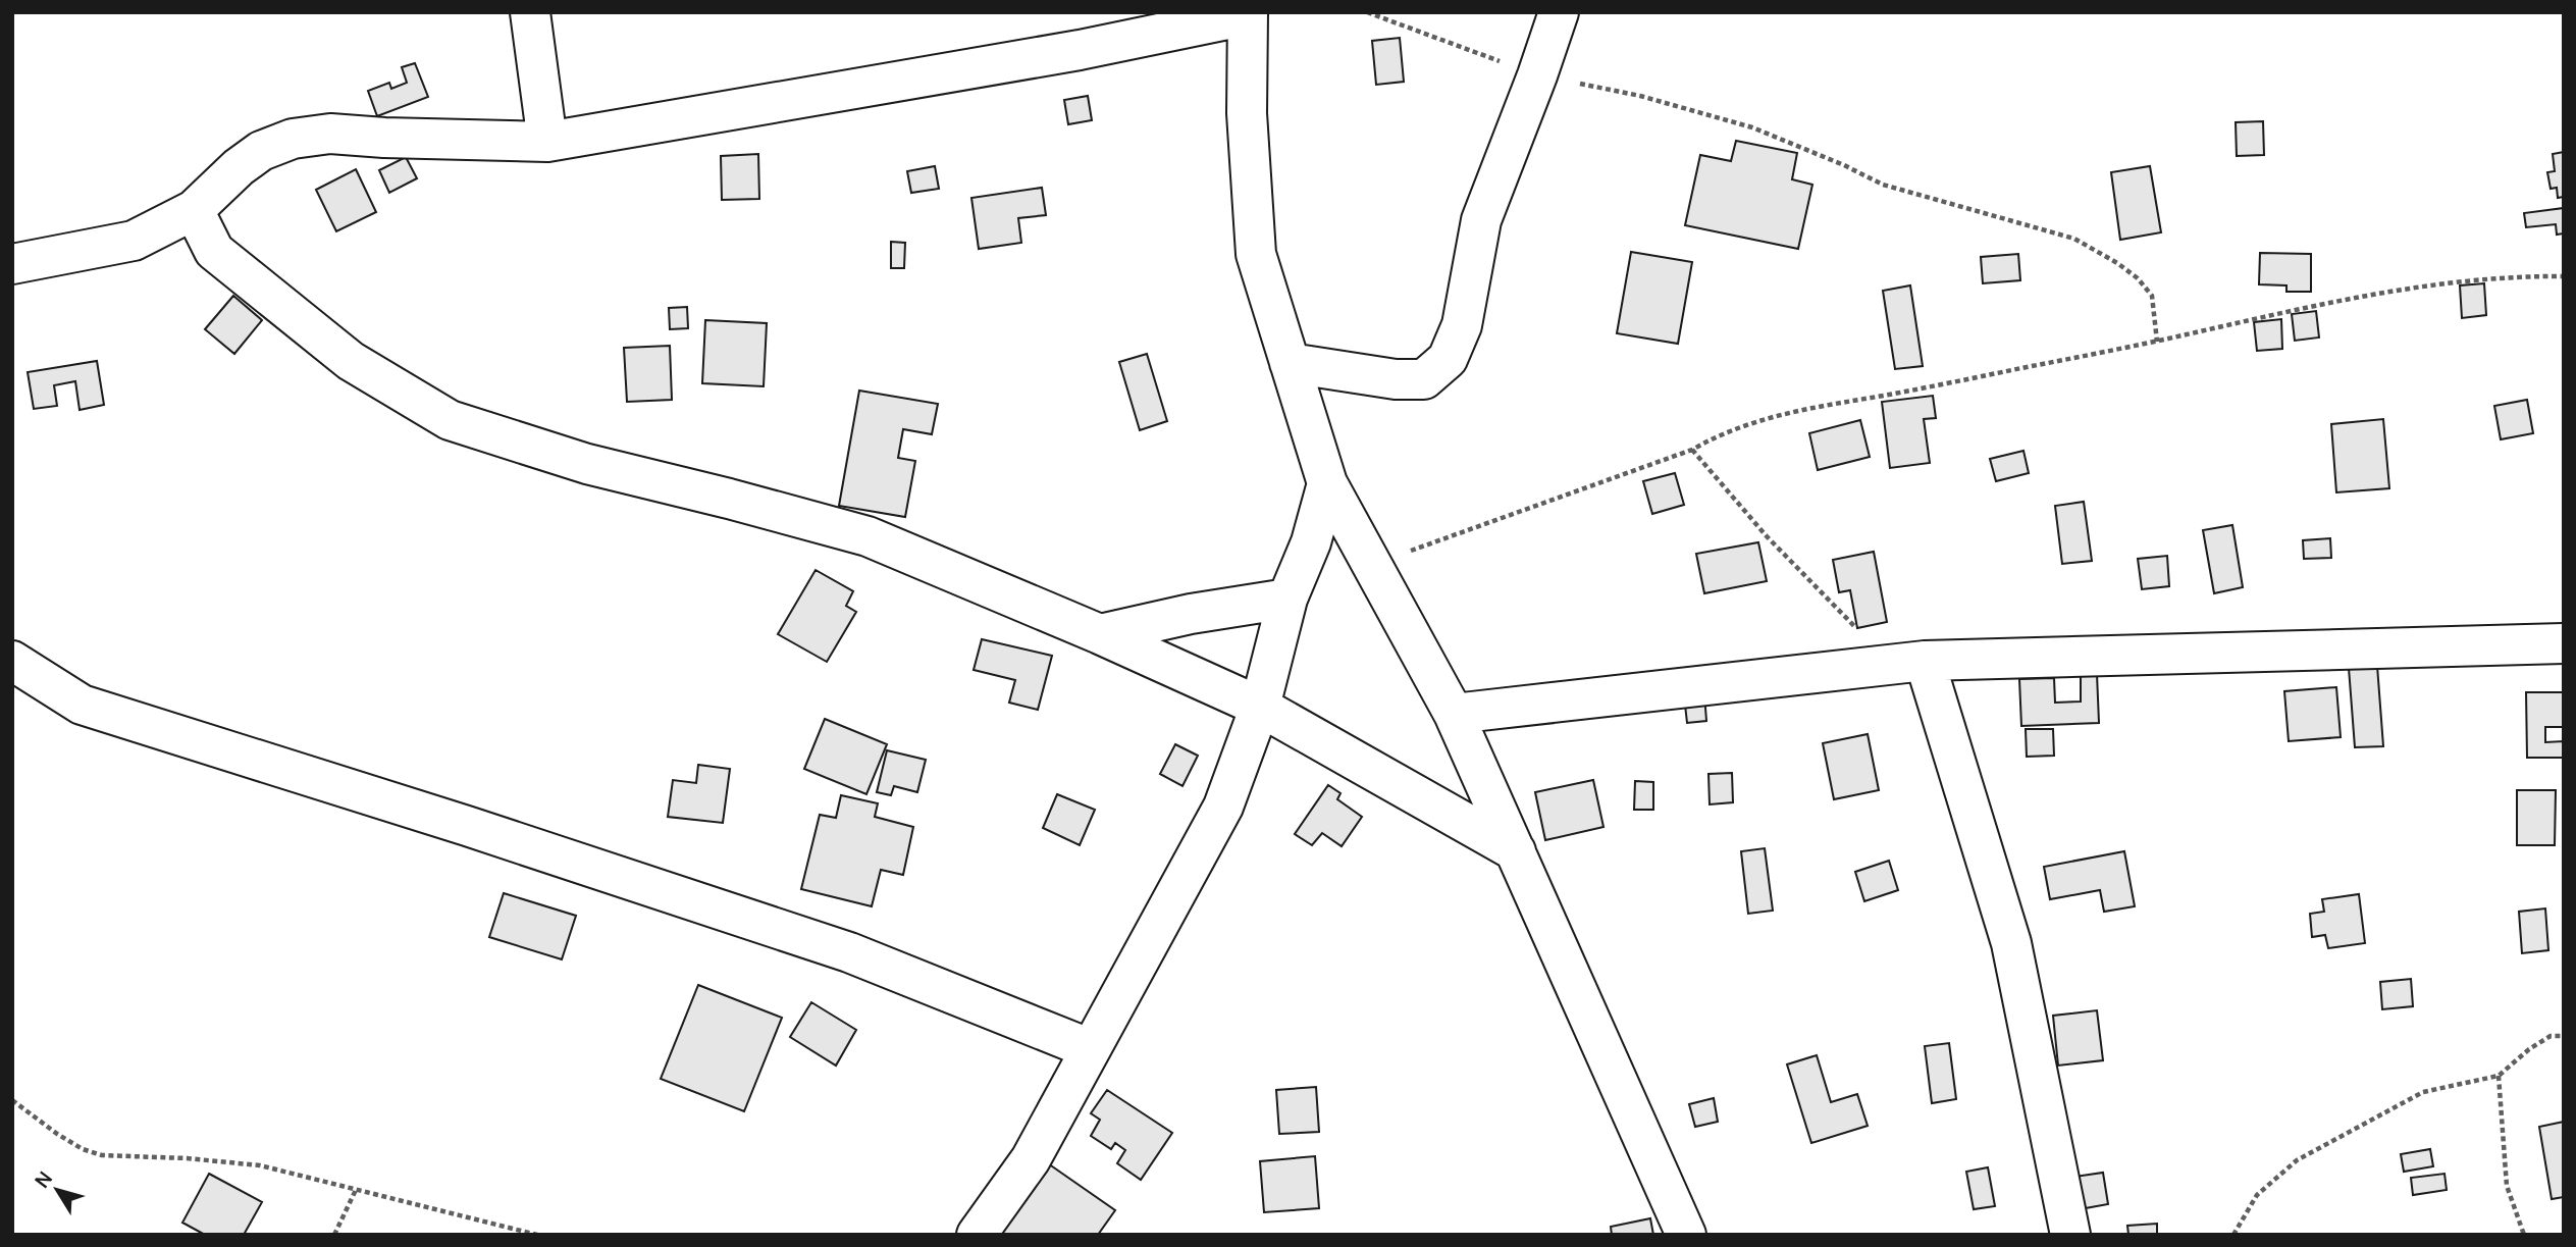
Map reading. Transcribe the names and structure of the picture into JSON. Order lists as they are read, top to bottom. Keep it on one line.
{"north":"top left"}
